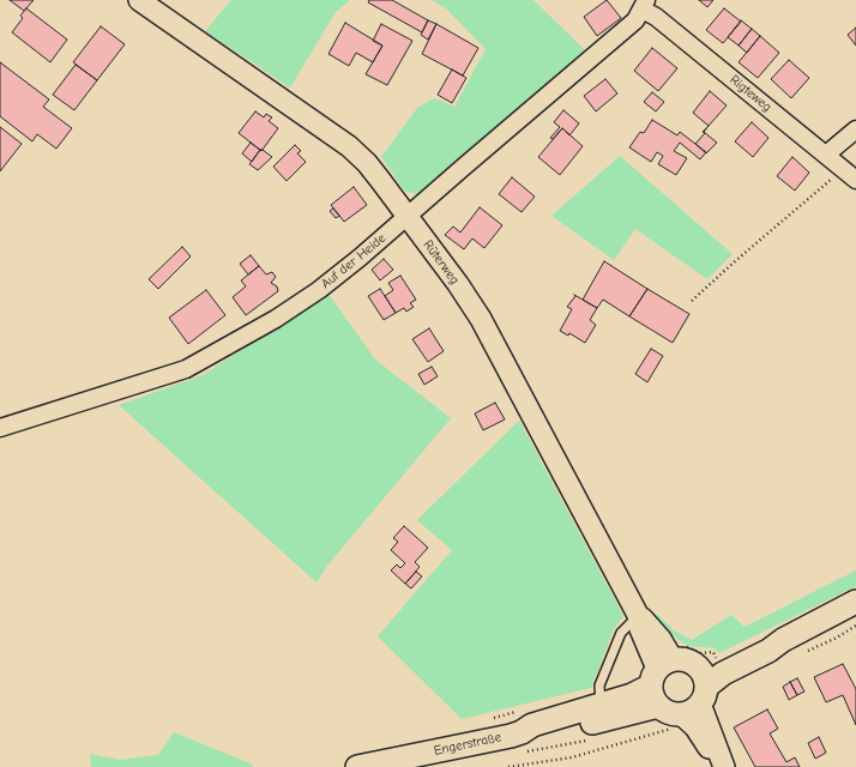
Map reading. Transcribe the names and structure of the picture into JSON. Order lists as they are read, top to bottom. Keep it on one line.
{"streets":{"main road":["Engerstraße"],"street":["Rigteweg","Auf der Heide","Rüterweg"]},"crossings":[["Rigteweg","Auf der Heide"],["Auf der Heide","Rüterweg"],["Rüterweg","Engerstraße"]]}
